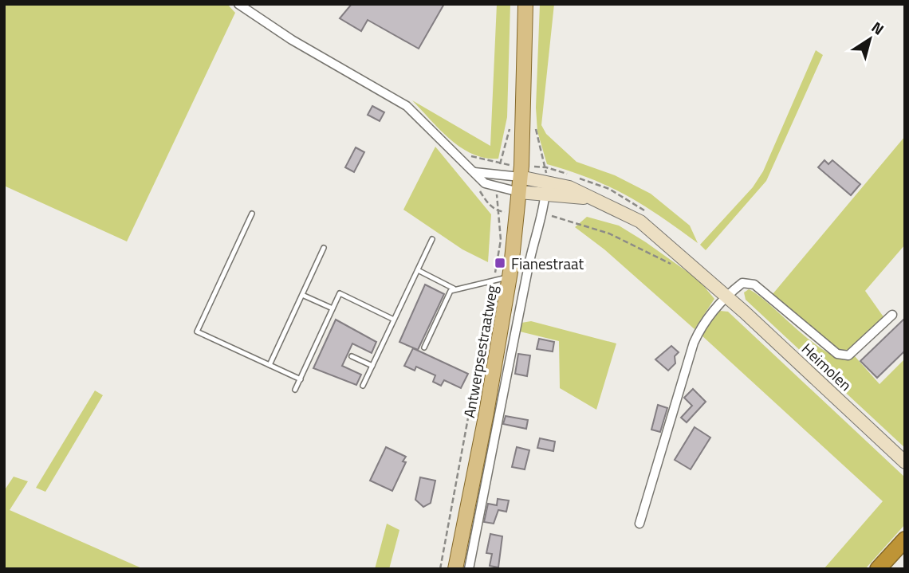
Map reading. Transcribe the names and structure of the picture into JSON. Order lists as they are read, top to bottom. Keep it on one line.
{"streets":{"main road":["Antwerpsestraatweg"],"street":["Heimolen"]},"crossings":[["Antwerpsestraatweg","Heimolen"]],"places":{"transit":["Fianestraat"]},"north":"top right"}
